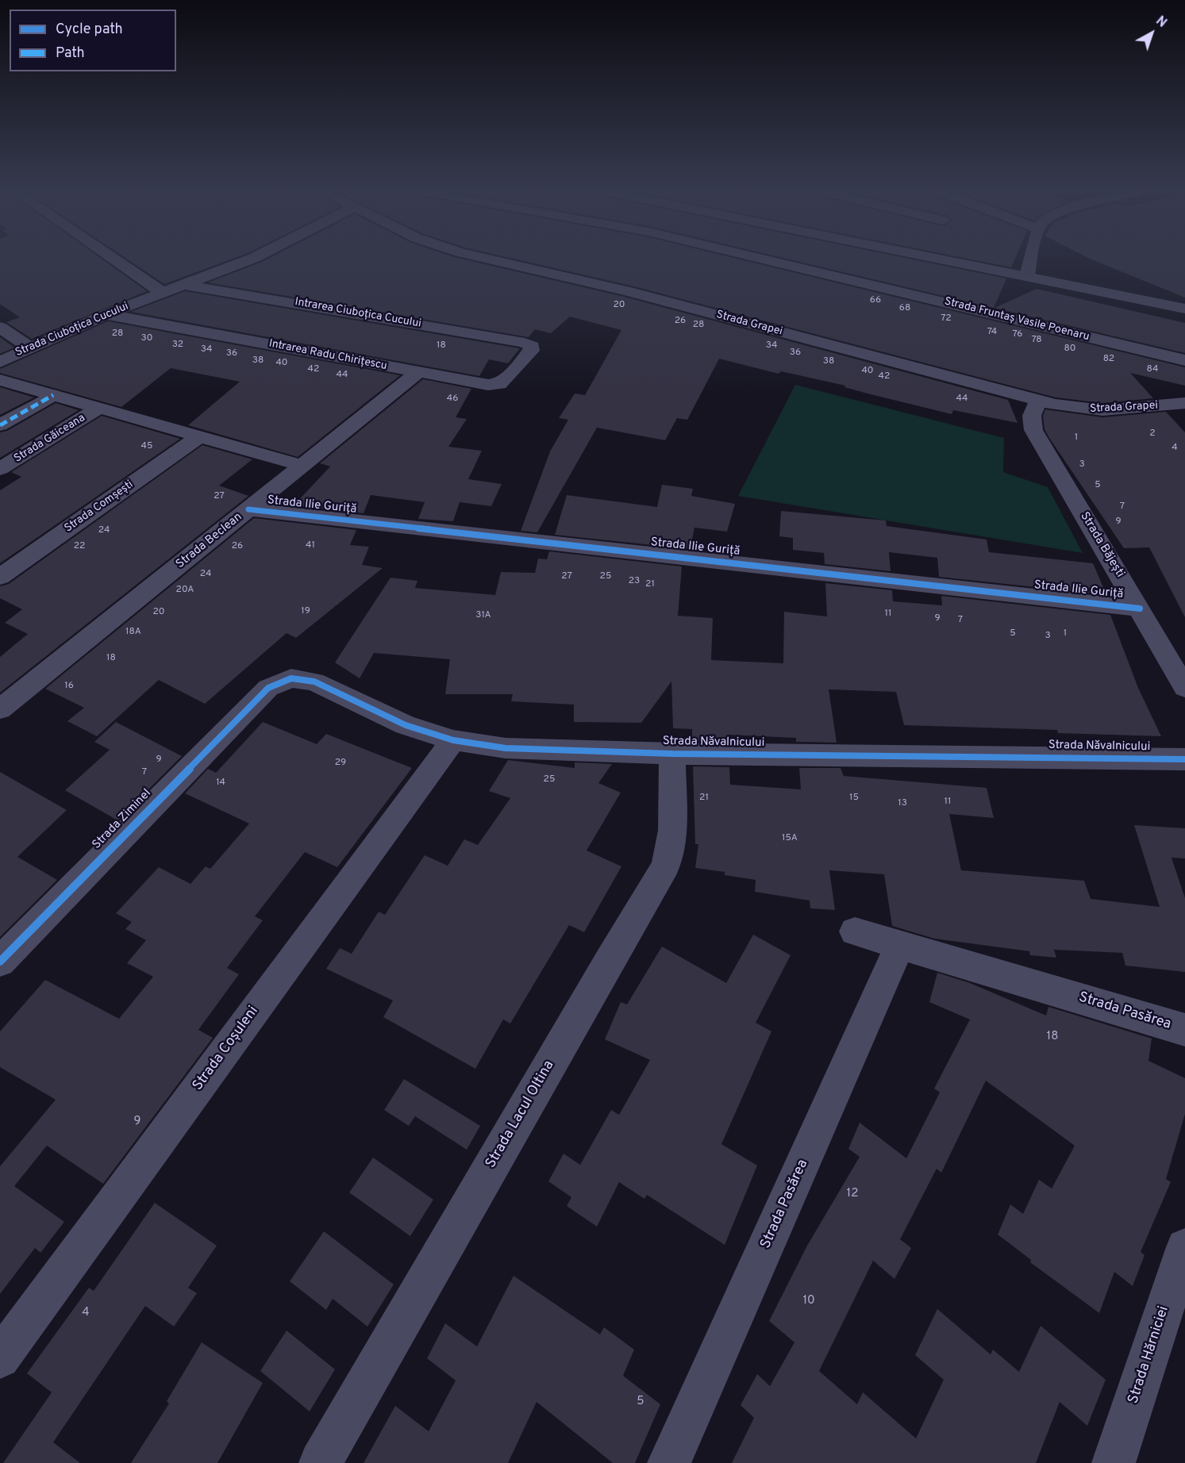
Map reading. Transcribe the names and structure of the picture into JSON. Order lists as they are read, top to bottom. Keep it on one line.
{"streets":{"street":["Intrarea Ciuboțica Cucului","Strada Fruntaș Vasile Poenaru","Strada Grapei","Strada Ciuboțica Cucului","Intrarea Radu Chirițescu","Strada Găiceana","Strada Ilie Guriță","Strada Comșești","Strada Beclean","Strada Băjești","Strada Năvalnicului","Strada Ziminel","Strada Pasărea","Strada Coșuleni","Strada Lacul Oltina","Strada Hărniciei"]},"crossings":[["Intrarea Ciuboțica Cucului","Strada Ciuboțica Cucului"],["Intrarea Ciuboțica Cucului","Intrarea Radu Chirițescu"],["Strada Grapei","Strada Băjești"],["Strada Ciuboțica Cucului","Intrarea Radu Chirițescu"],["Intrarea Radu Chirițescu","Strada Beclean"],["Strada Ilie Guriță","Strada Beclean"],["Strada Ilie Guriță","Strada Băjești"],["Strada Năvalnicului","Strada Ziminel"],["Strada Năvalnicului","Strada Coșuleni"],["Strada Năvalnicului","Strada Lacul Oltina"]],"house_numbers":["66","20","68","72","26","28","74","28","76","30","78","32","18","34","80","34","36","36","82","38","38","40","42","84","40","44","42","46","44","2","1","45","4","3","5","27","7","9","24","41","22","26","24","27","25","23","21","20A","19","20","11","31A","9","7","18A","5","1","3","18","16","9","29","7","25","14","21","15","11","13","15A","18","9","12","10","4","5"],"legend":["Cycle path","Path"],"north":"top right"}
